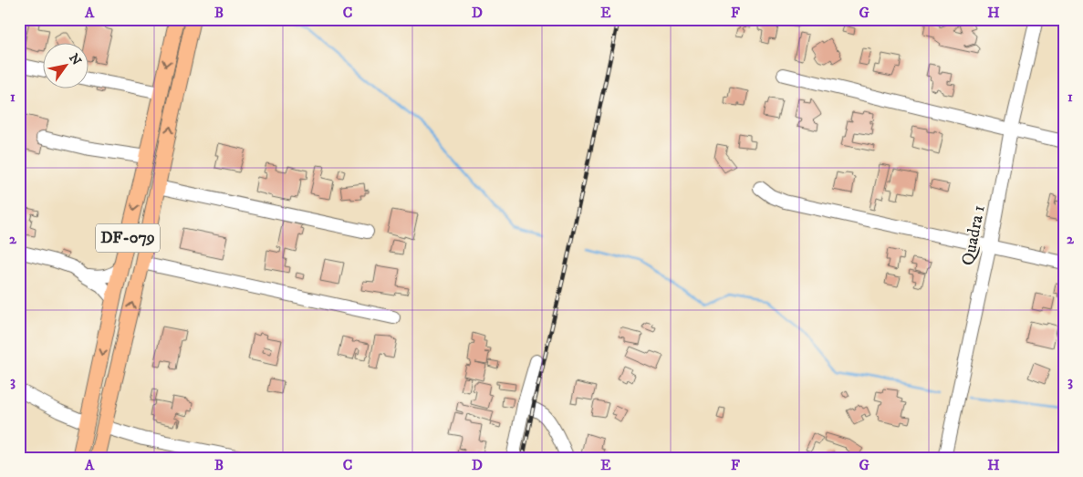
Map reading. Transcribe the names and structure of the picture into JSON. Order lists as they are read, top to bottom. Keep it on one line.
{"streets":{"main road":["DF-079"],"street":["Quadra 1"]},"north":"top right","grid":{"columns":["A","B","C","D","E","F","G","H"],"rows":["1","2","3"]}}
